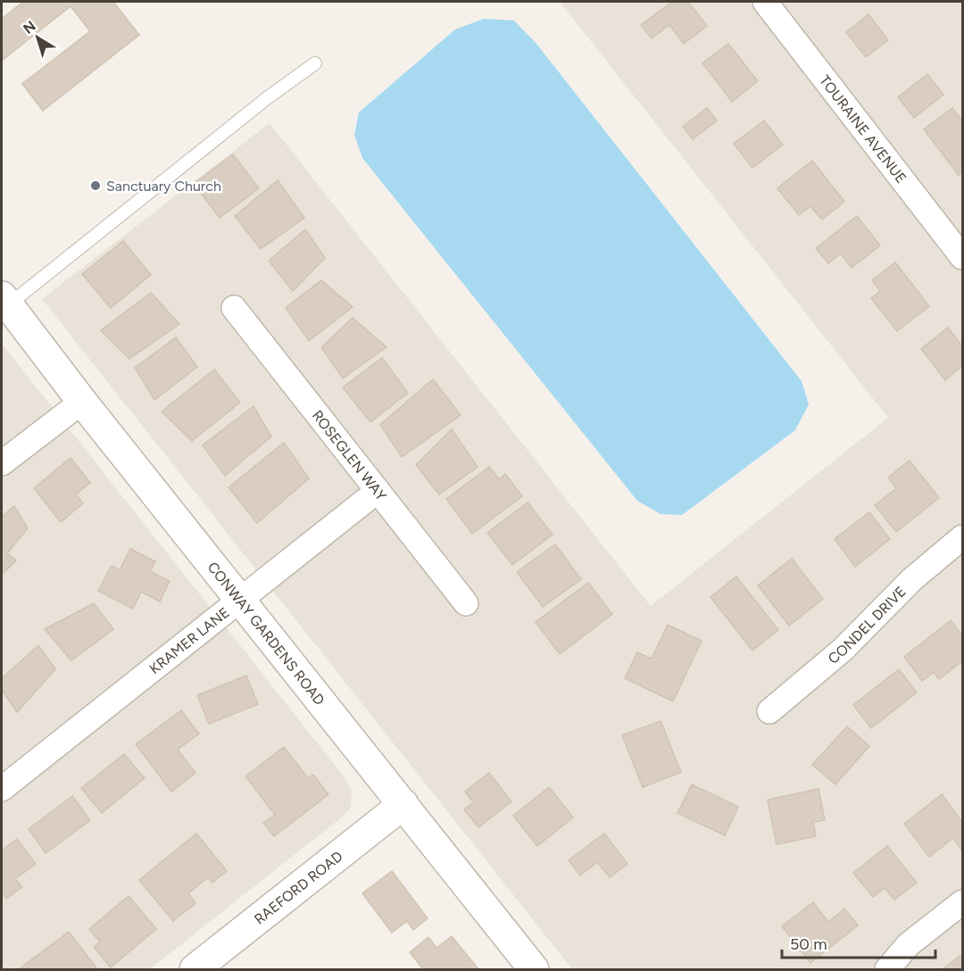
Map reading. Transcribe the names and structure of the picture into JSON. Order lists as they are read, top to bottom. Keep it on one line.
{"streets":{"street":["TOURAINE AVENUE","ROSEGLEN WAY","CONDEL DRIVE","CONWAY GARDENS ROAD","KRAMER LANE","RAEFORD ROAD"]},"crossings":[["ROSEGLEN WAY","KRAMER LANE"],["CONWAY GARDENS ROAD","KRAMER LANE"],["CONWAY GARDENS ROAD","RAEFORD ROAD"]],"places":["Sanctuary Church"],"scale_bar":"50 m","north":"top left"}
